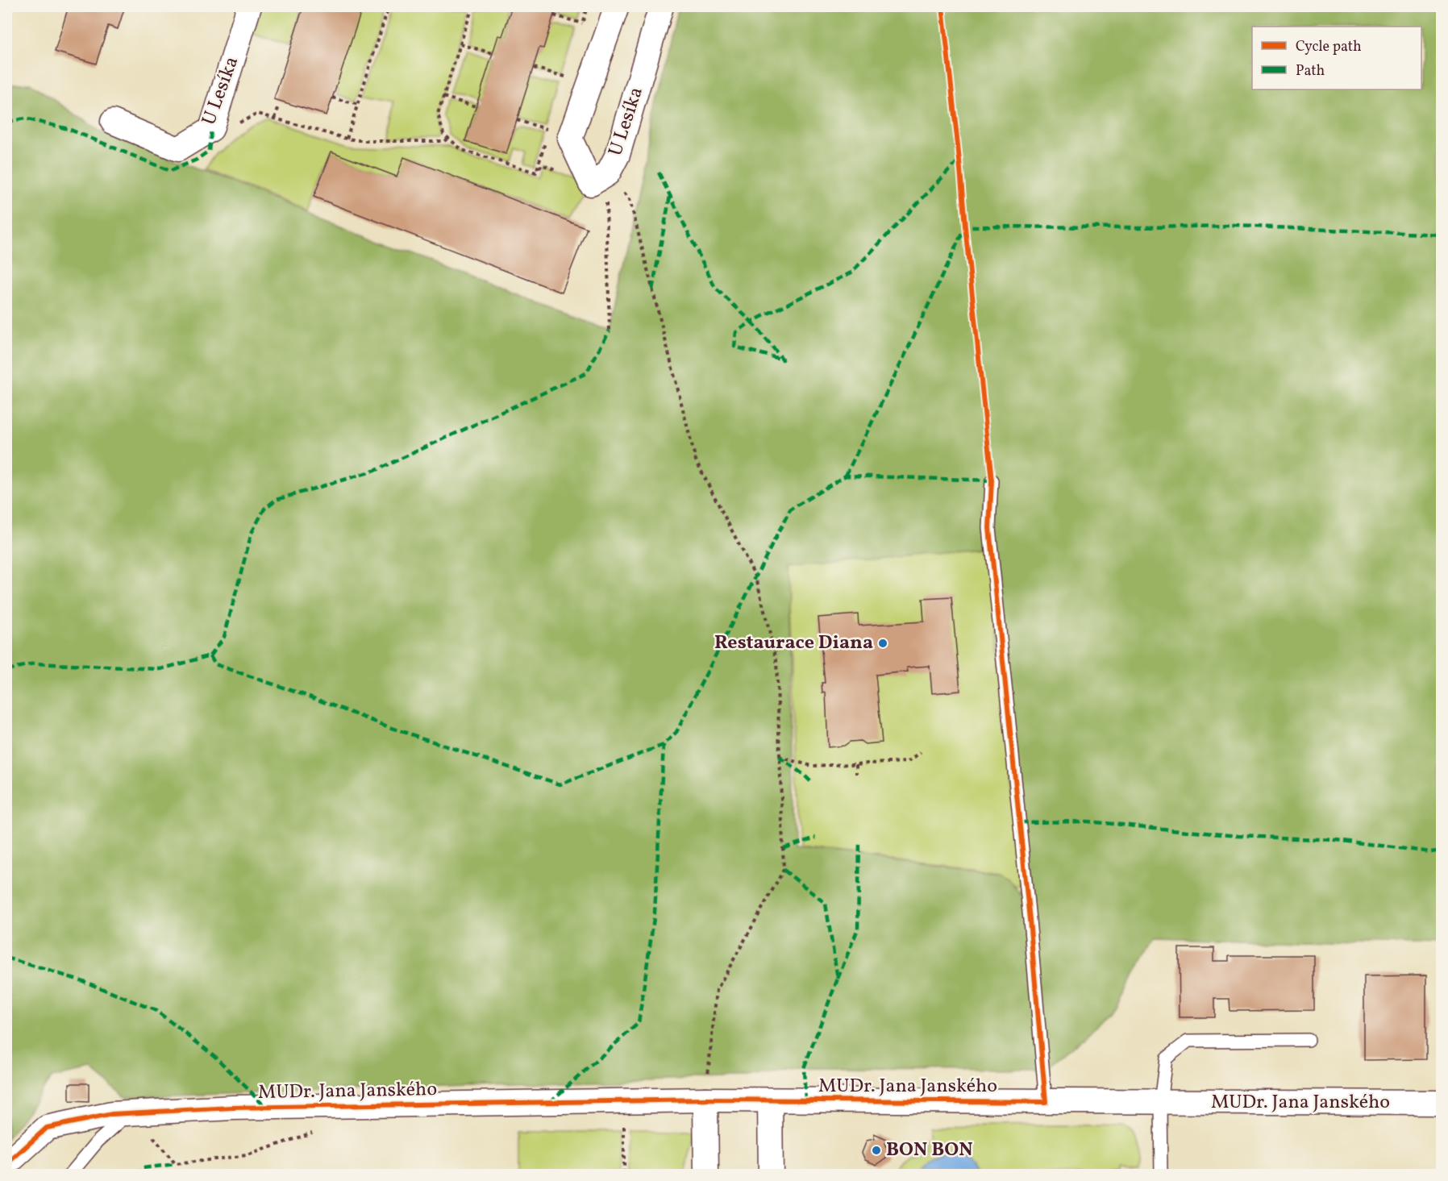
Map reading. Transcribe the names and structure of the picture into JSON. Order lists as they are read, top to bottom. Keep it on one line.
{"streets":{"street":["U Lesíka","MUDr. Jana Janského"]},"places":["Restaurace Diana","BON BON"],"legend":["Cycle path","Path"]}
